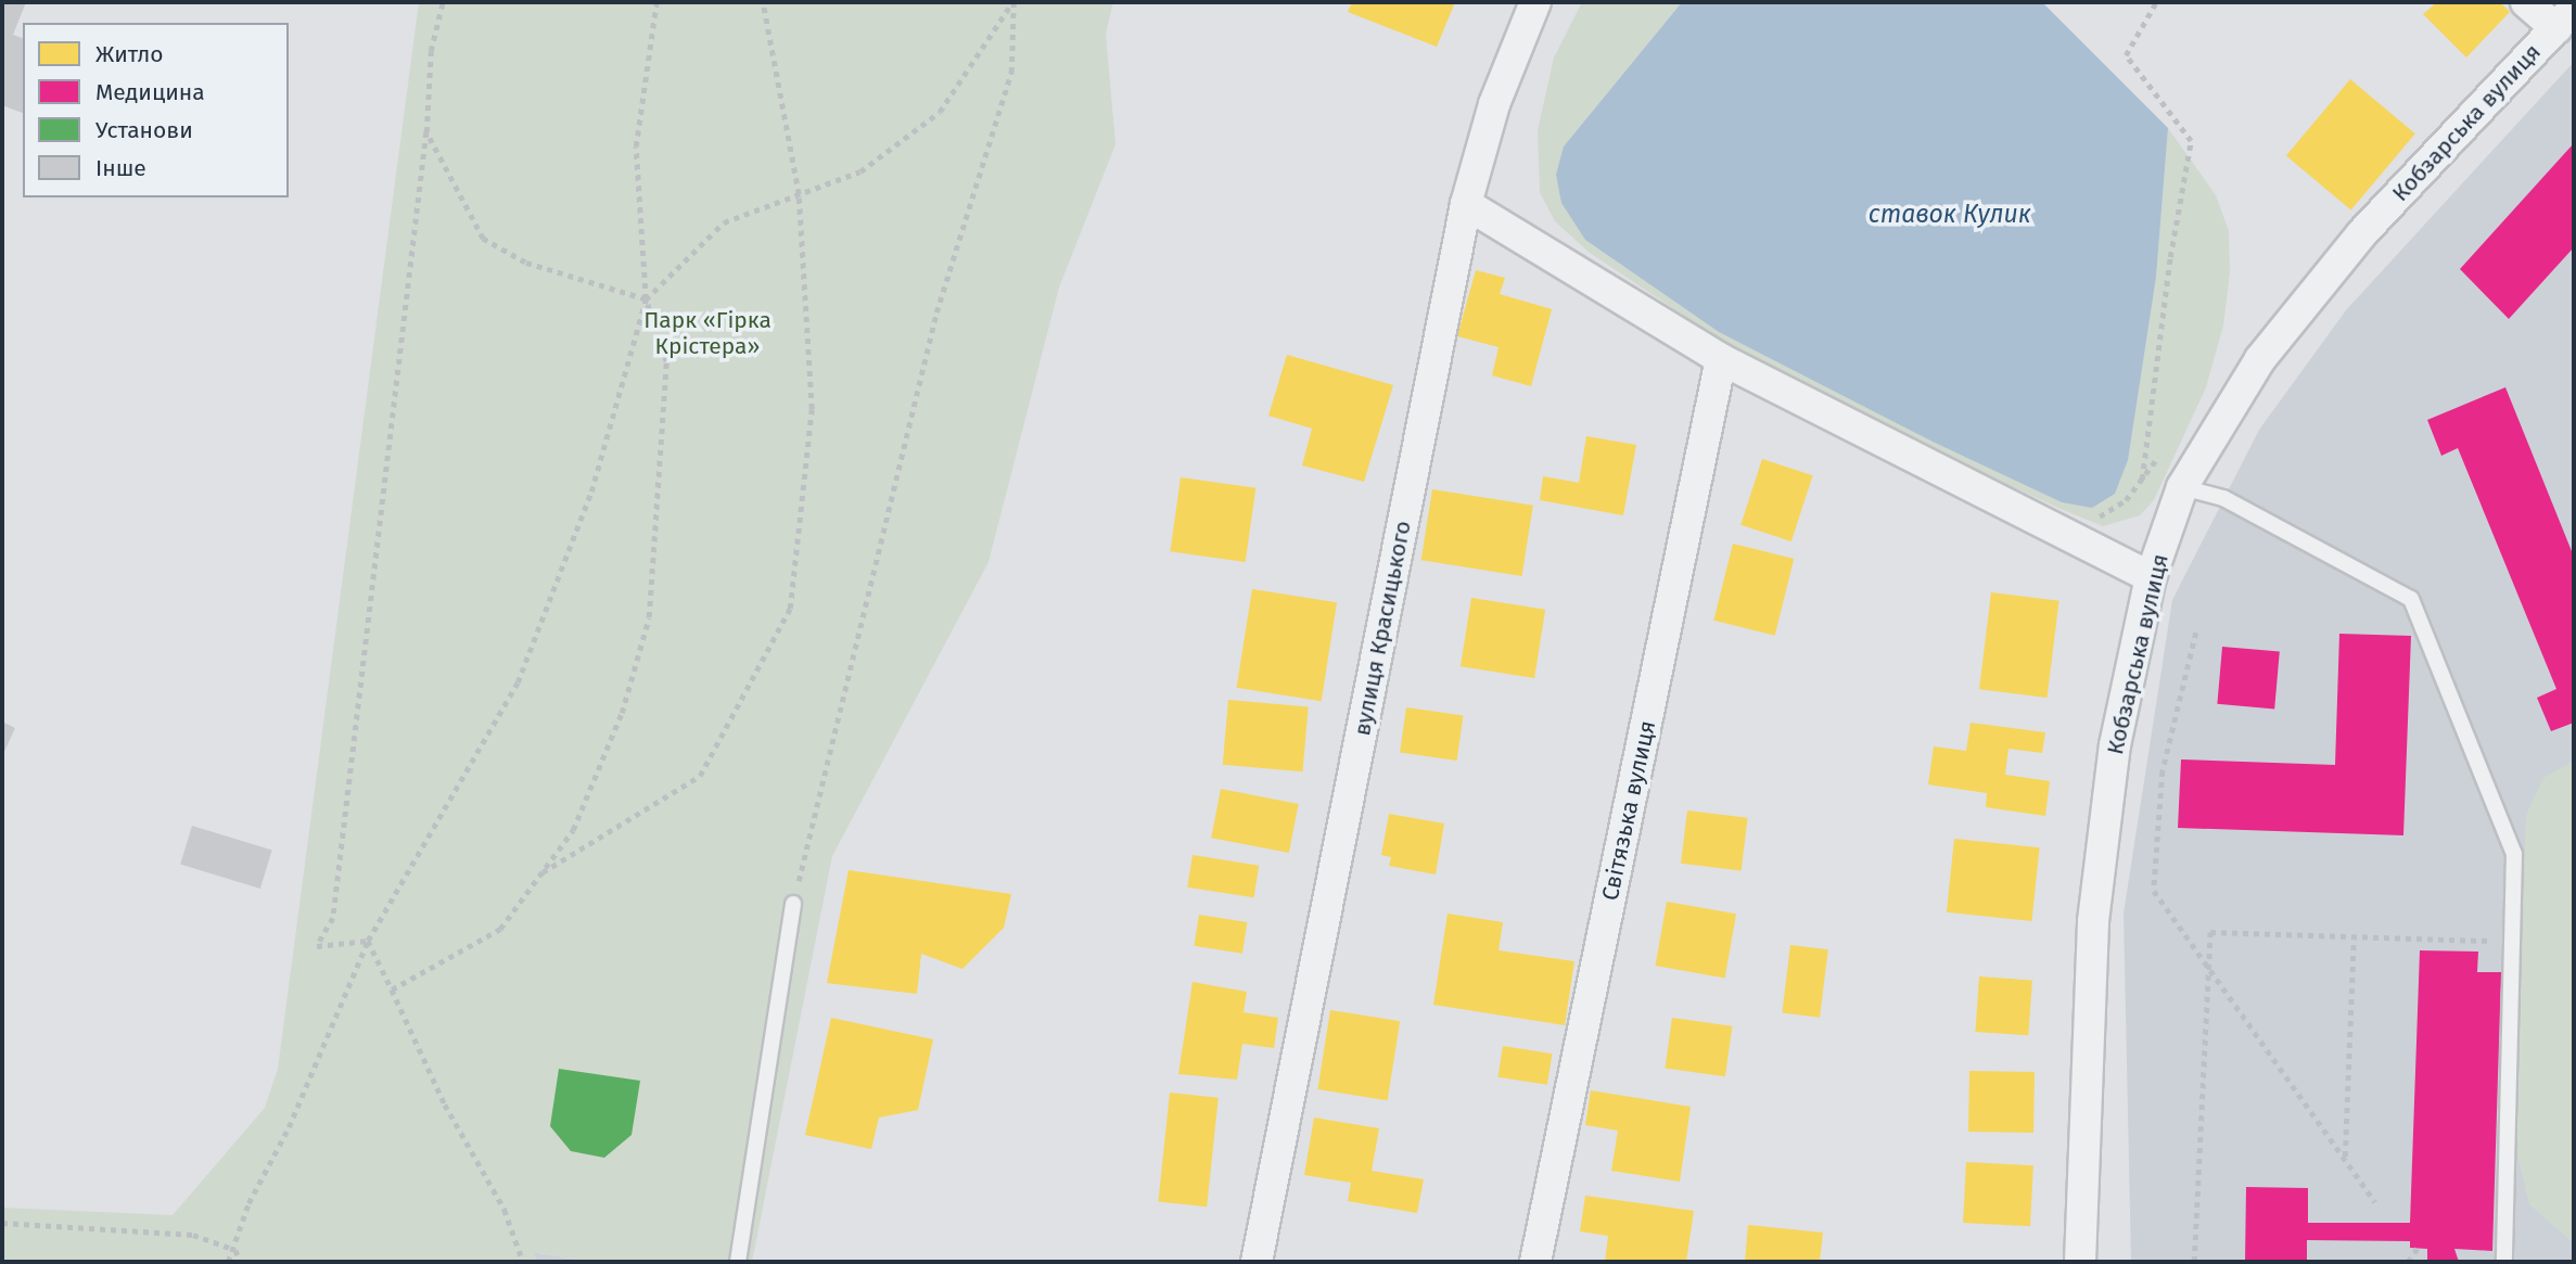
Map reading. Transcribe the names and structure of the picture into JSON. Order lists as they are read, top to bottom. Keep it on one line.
{"streets":{"street":["Кобзарська вулиця","вулиця Красицького","Світязька вулиця"]},"water":["ставок Кулик"],"parks":["Парк «Гірка Крістера»"],"legend":["Житло","Медицина","Установи","Інше"]}
